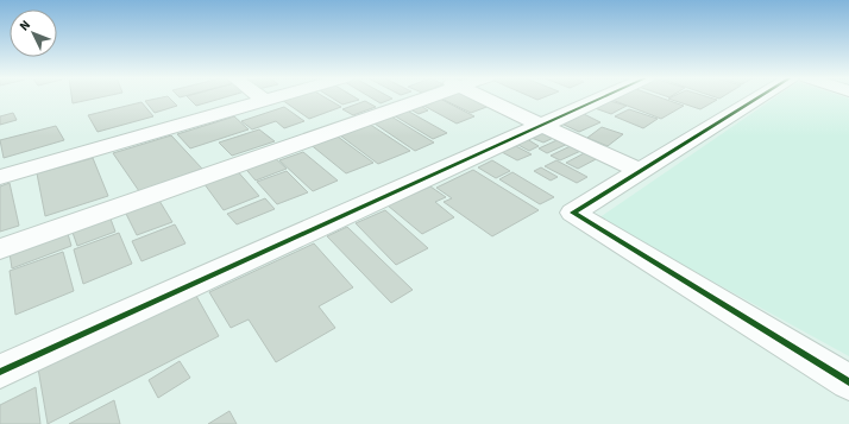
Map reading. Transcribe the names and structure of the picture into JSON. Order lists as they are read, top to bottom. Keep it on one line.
{"north":"top left"}
